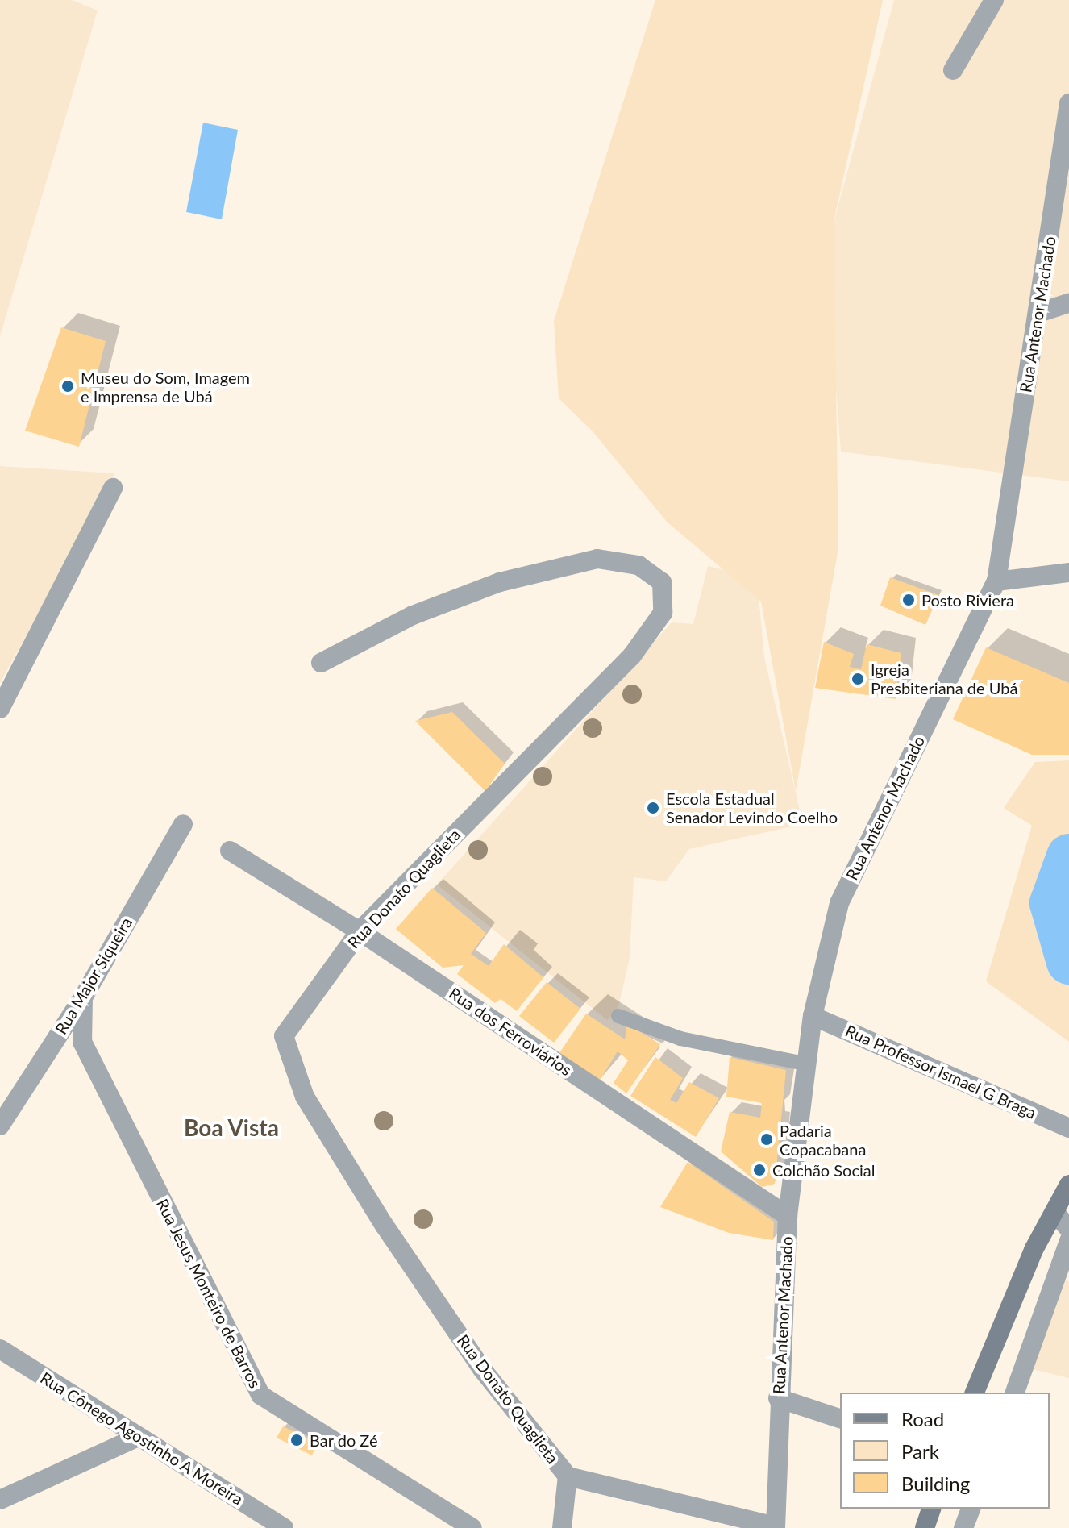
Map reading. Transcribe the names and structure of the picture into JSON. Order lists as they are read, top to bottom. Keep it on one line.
{"streets":{"street":["Rua Antenor Machado","Rua Donato Quaglieta","Rua Major Siqueira","Rua dos Ferroviários","Rua Professor Ismael G Braga","Rua Jesus Monteiro de Barros","Rua Cônego Agostinho A Moreira"]},"crossings":[["Rua Antenor Machado","Rua Donato Quaglieta"],["Rua Antenor Machado","Rua dos Ferroviários"],["Rua Antenor Machado","Rua Professor Ismael G Braga"],["Rua Donato Quaglieta","Rua dos Ferroviários"],["Rua Major Siqueira","Rua Jesus Monteiro de Barros"]],"districts":["Boa Vista"],"places":["Museu do Som, Imagem e Imprensa de Ubá","Posto Riviera","Igreja Presbiteriana de Ubá","Escola Estadual Senador Levindo Coelho","Padaria Copacabana","Colchão Social","Bar do Zé"],"legend":["Road","Park","Building"]}
